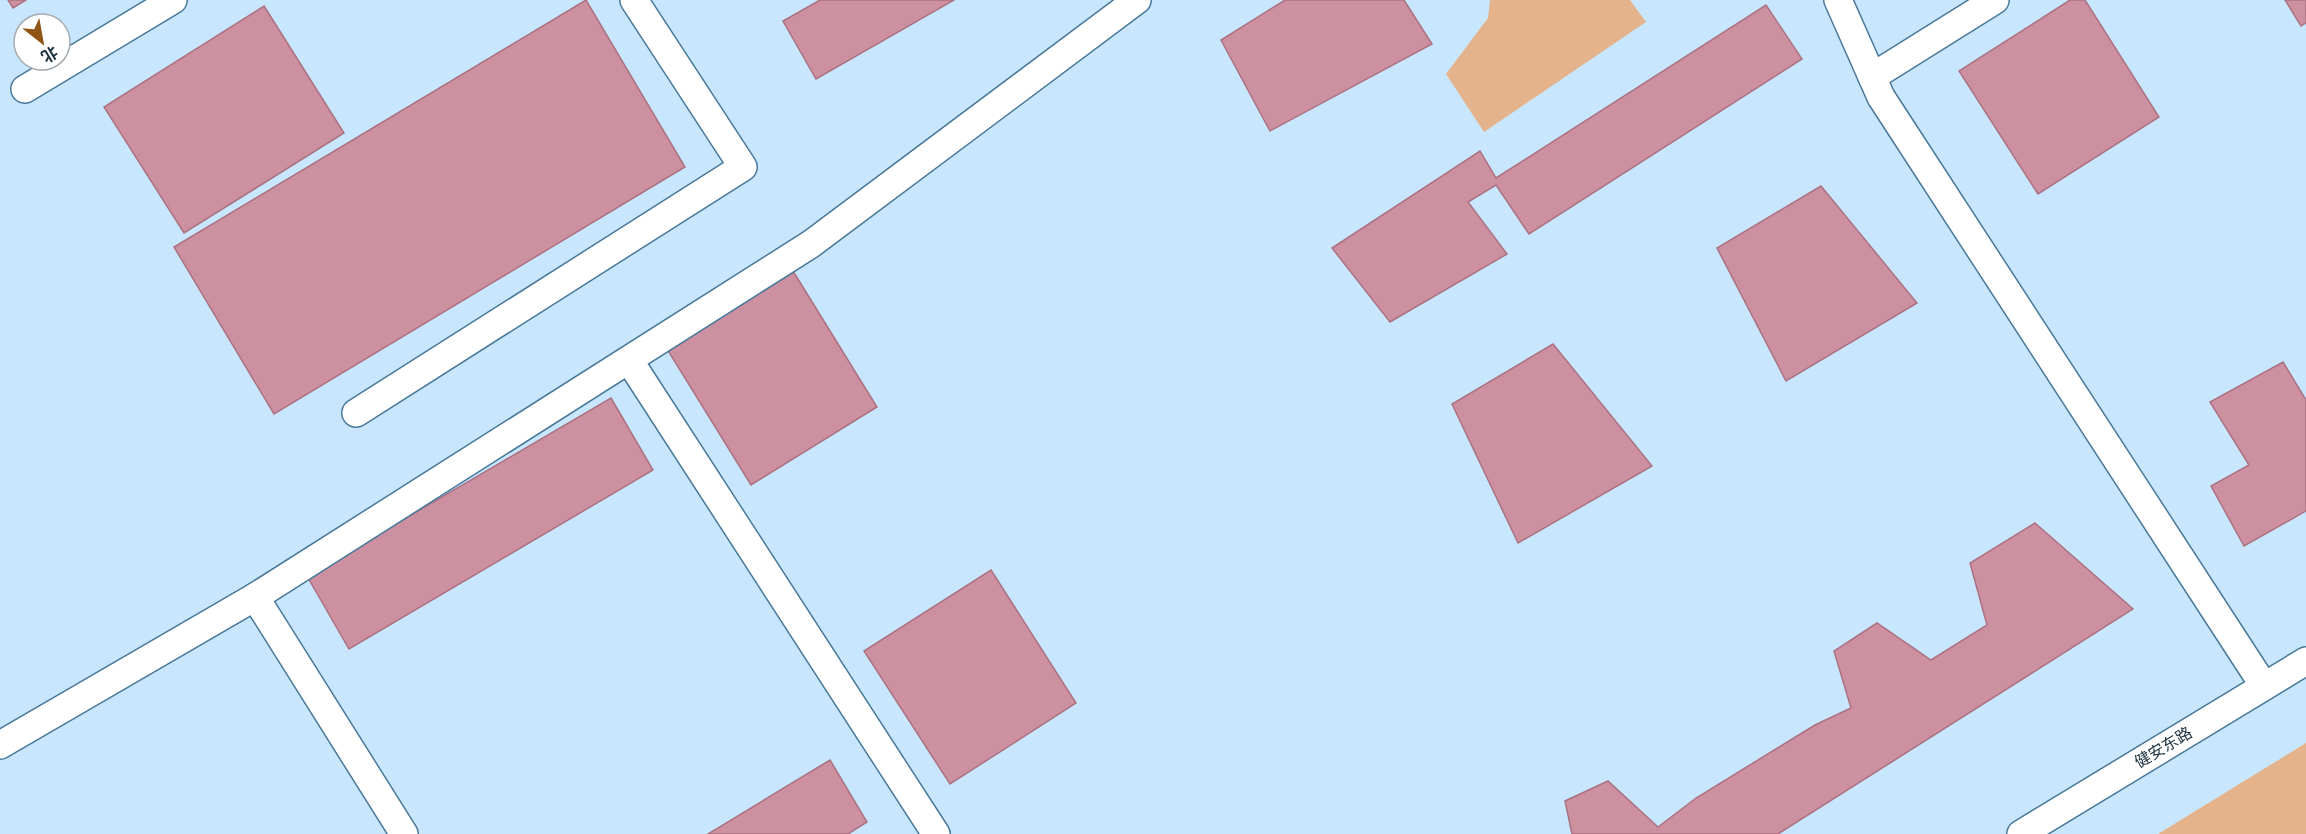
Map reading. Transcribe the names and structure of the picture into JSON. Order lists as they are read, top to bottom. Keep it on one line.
{"streets":{"street":["健安东路"]},"north":"bottom right"}
